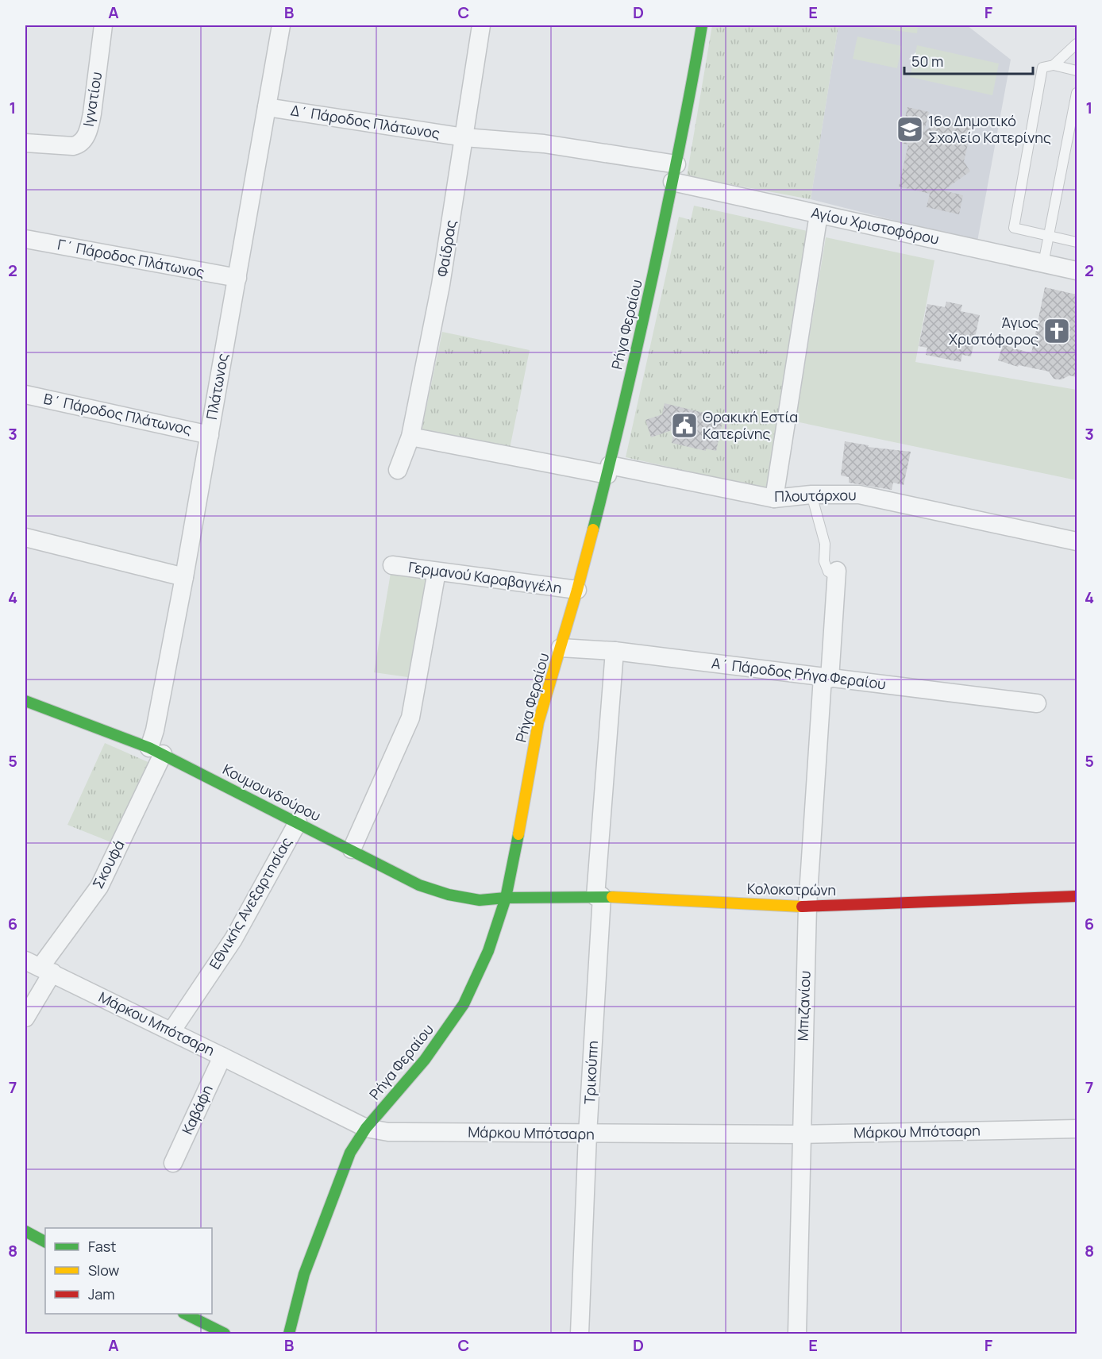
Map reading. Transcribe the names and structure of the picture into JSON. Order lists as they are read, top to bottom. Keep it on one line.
{"streets":{"street":["Ιγνατίου","Δ΄ Πάροδος Πλάτωνος","Αγίου Χριστοφόρου","Φαίδρας","Γ΄ Πάροδος Πλάτωνος","Ρήγα Φεραίου","Πλάτωνος","Β΄ Πάροδος Πλάτωνος","Πλουτάρχου","Γερμανού Καραβαγγέλη","Α΄ Πάροδος Ρήγα Φεραίου","Κουμουνδούρου","Σκουφά","Κολοκοτρώνη","Εθνικής Ανεξαρτησίας","Μπιζανίου","Μάρκου Μπότσαρη","Τρικούπη","Καβάφη"]},"crossings":[["Δ΄ Πάροδος Πλάτωνος","Φαίδρας"],["Δ΄ Πάροδος Πλάτωνος","Ρήγα Φεραίου"],["Δ΄ Πάροδος Πλάτωνος","Πλάτωνος"],["Αγίου Χριστοφόρου","Ρήγα Φεραίου"],["Φαίδρας","Πλουτάρχου"],["Γ΄ Πάροδος Πλάτωνος","Πλάτωνος"],["Ρήγα Φεραίου","Πλουτάρχου"],["Ρήγα Φεραίου","Γερμανού Καραβαγγέλη"],["Ρήγα Φεραίου","Α΄ Πάροδος Ρήγα Φεραίου"],["Ρήγα Φεραίου","Κουμουνδούρου"],["Ρήγα Φεραίου","Κολοκοτρώνη"],["Ρήγα Φεραίου","Μάρκου Μπότσαρη"],["Πλάτωνος","Β΄ Πάροδος Πλάτωνος"],["Πλάτωνος","Κουμουνδούρου"],["Πλάτωνος","Σκουφά"],["Α΄ Πάροδος Ρήγα Φεραίου","Μπιζανίου"],["Α΄ Πάροδος Ρήγα Φεραίου","Τρικούπη"],["Κουμουνδούρου","Σκουφά"],["Κουμουνδούρου","Κολοκοτρώνη"],["Κουμουνδούρου","Εθνικής Ανεξαρτησίας"],["Σκουφά","Μάρκου Μπότσαρη"],["Κολοκοτρώνη","Μπιζανίου"],["Κολοκοτρώνη","Τρικούπη"],["Εθνικής Ανεξαρτησίας","Μάρκου Μπότσαρη"],["Μπιζανίου","Μάρκου Μπότσαρη"],["Μάρκου Μπότσαρη","Τρικούπη"],["Μάρκου Μπότσαρη","Καβάφη"]],"places":{"school or university":["16ο Δημοτικό Σχολείο Κατερίνης"],"church":["Άγιος Χριστόφορος"],"public building":["Θρακική Εστία Κατερίνης"]},"legend":["Fast","Slow","Jam"],"scale_bar":"50 m","grid":{"columns":["A","B","C","D","E","F"],"rows":["1","2","3","4","5","6","7","8"]}}
